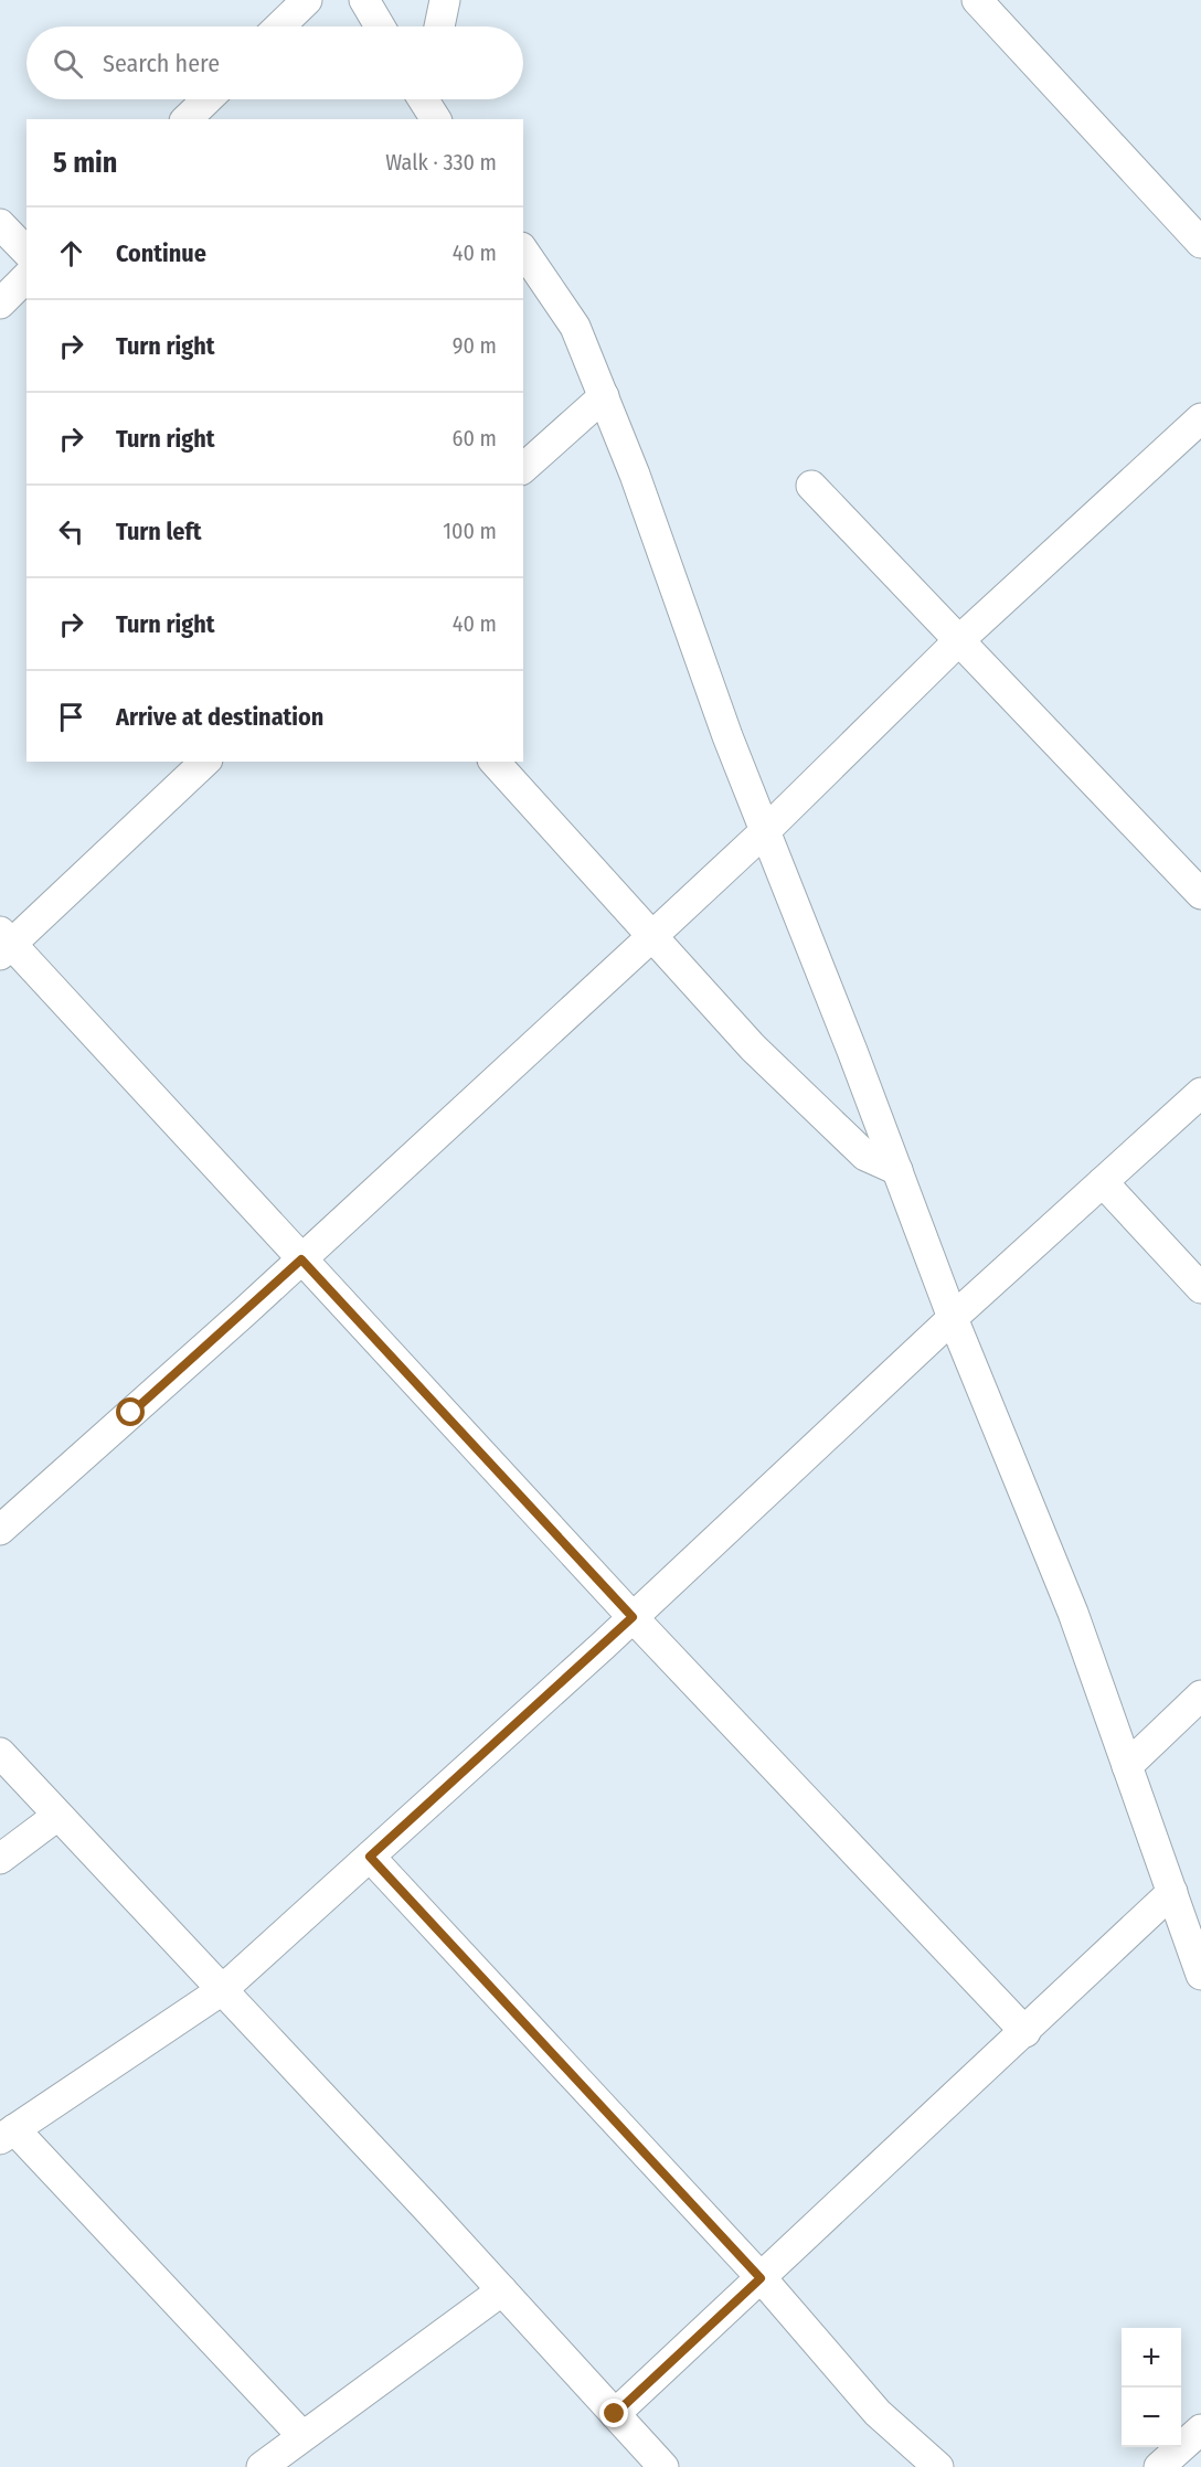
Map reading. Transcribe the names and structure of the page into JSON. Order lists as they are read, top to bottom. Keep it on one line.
{"page":{"search":"Search here","heading":["5 min","Walk · 330 m"],"list":[["Continue","40 m"],["Turn right","90 m"],["Turn right","60 m"],["Turn left","100 m"],["Turn right","40 m"],"Arrive at destination"],"map_buttons":["+","−"]}}
